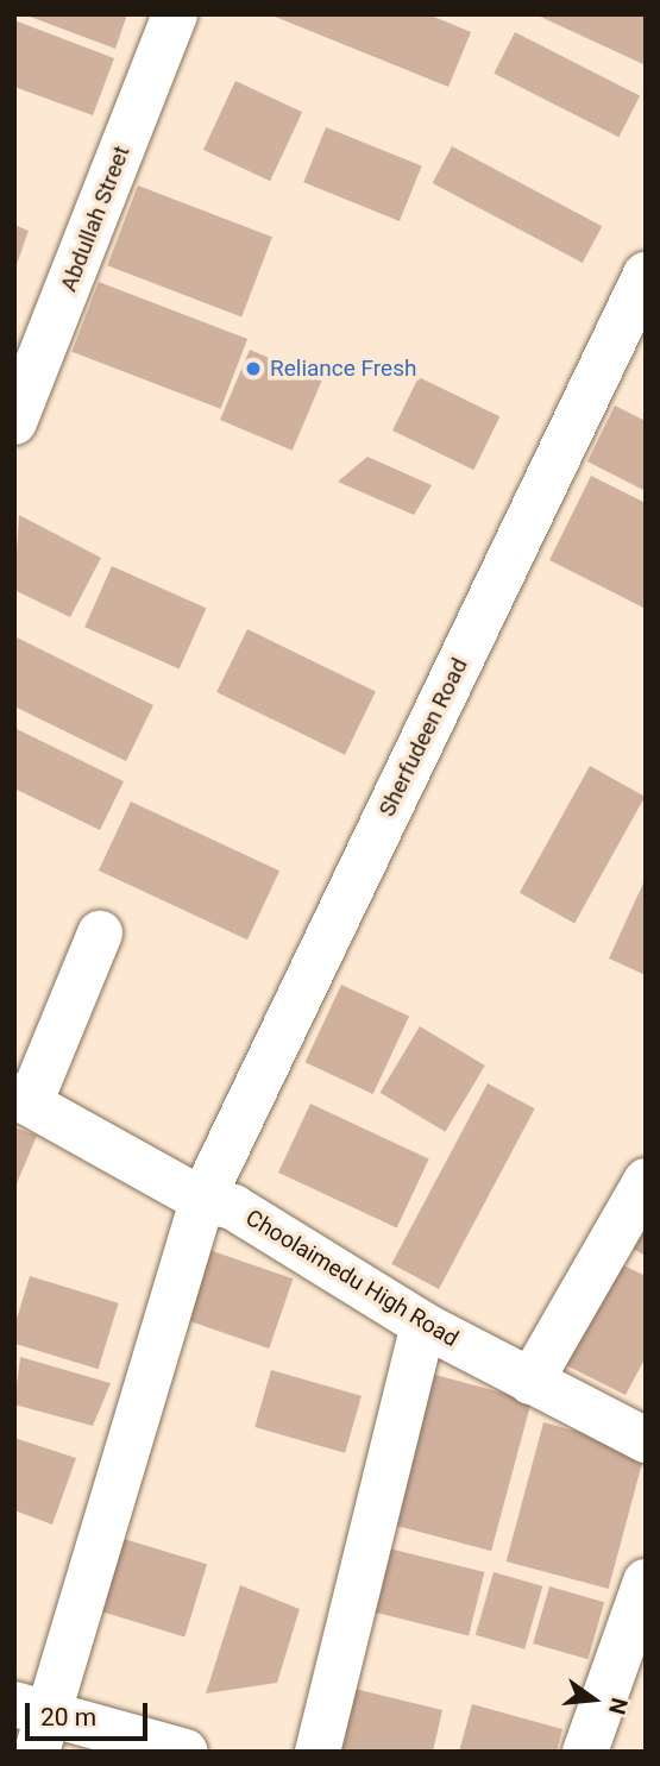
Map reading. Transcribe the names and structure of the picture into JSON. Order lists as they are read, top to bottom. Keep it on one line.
{"streets":{"street":["Abdullah Street","Sherfudeen Road","Choolaimedu High Road"]},"crossings":[["Sherfudeen Road","Choolaimedu High Road"]],"places":["Reliance Fresh"],"scale_bar":"20 m","north":"right"}
